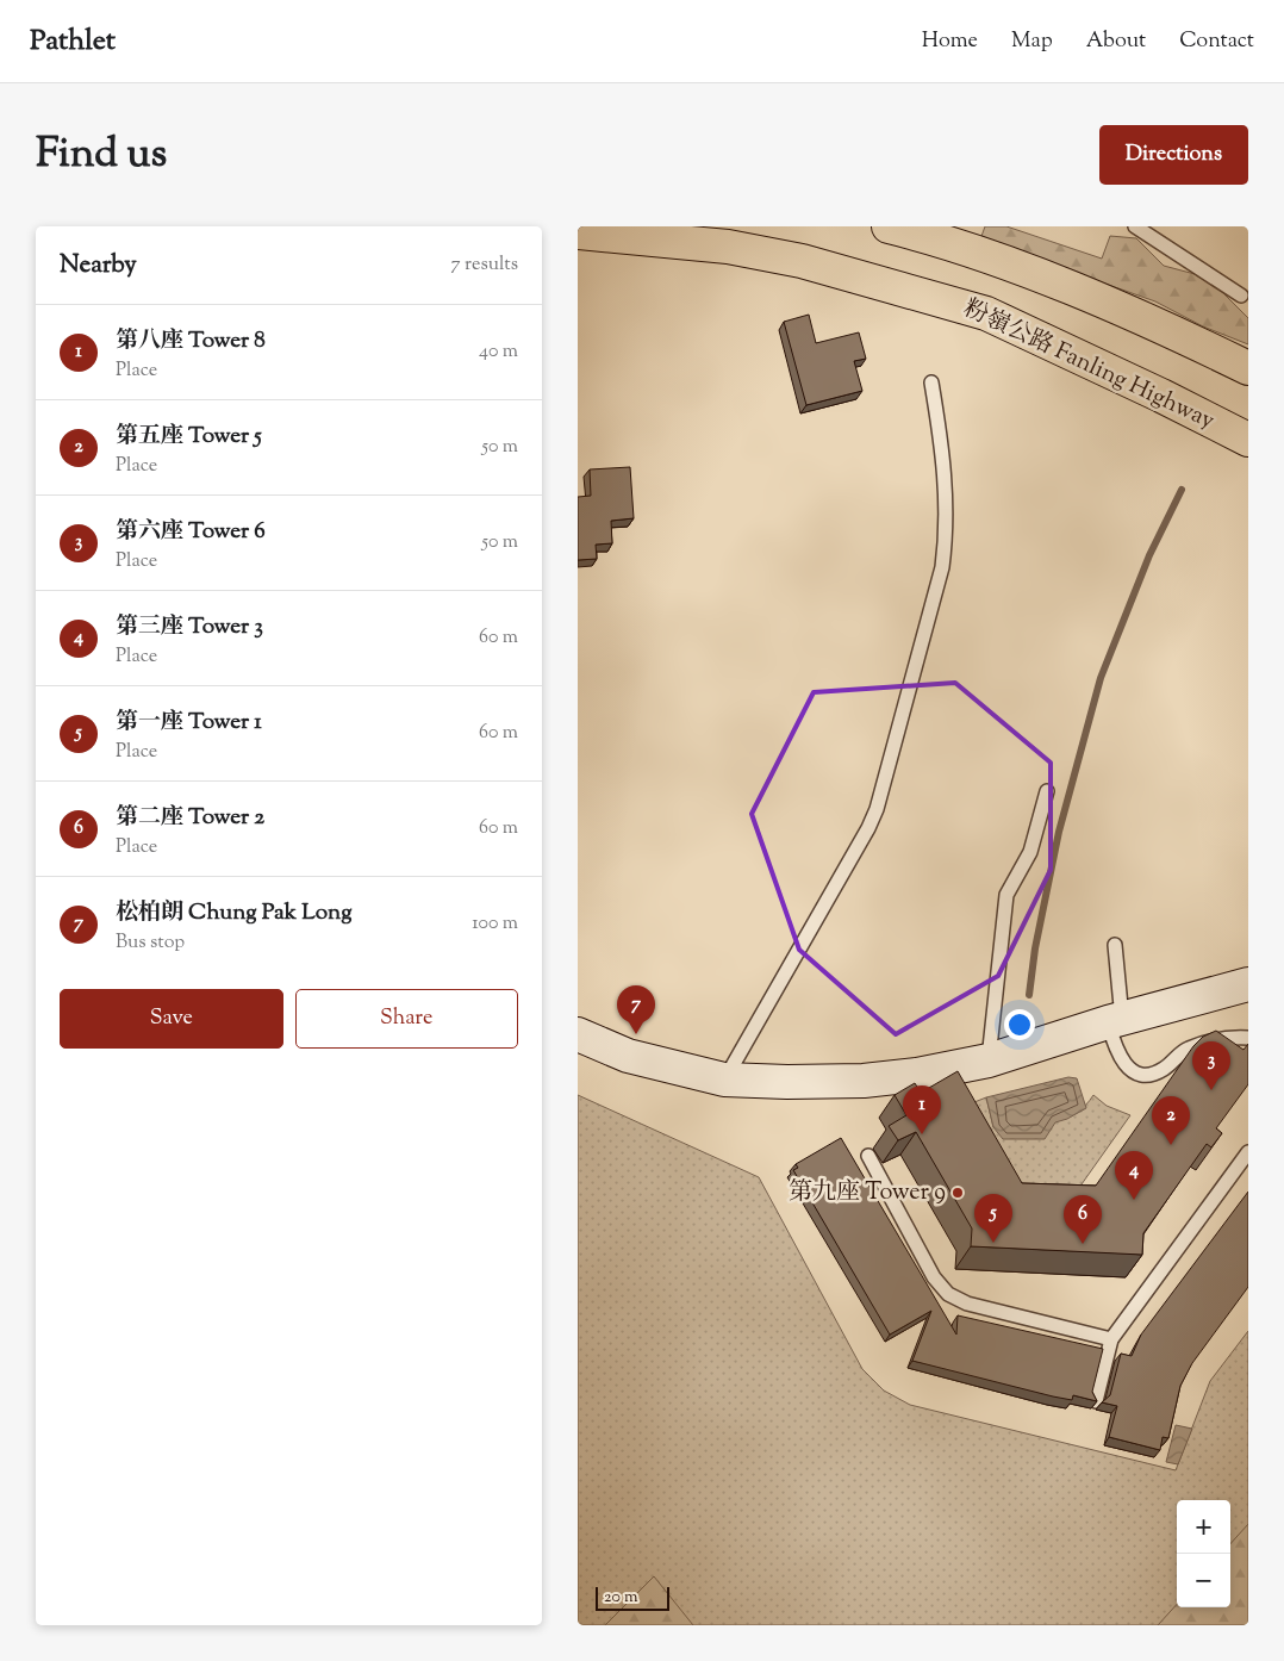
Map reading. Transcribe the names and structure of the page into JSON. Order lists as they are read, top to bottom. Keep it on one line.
{"streets":{"highway":["粉嶺公路 Fanling Highway"]},"places":["第九座 Tower 9"],"scale_bar":"20 m","page":{"header":"Pathlet","nav":["Home","Map","About","Contact"],"title":"Find us","buttons":["Directions",["Save","Share"]],"heading":["Nearby","7 results"],"list":[{"mark":"1","name":"第八座 Tower 8","note":"Place","value":"40 m"},{"mark":"2","name":"第五座 Tower 5","note":"Place","value":"50 m"},{"mark":"3","name":"第六座 Tower 6","note":"Place","value":"50 m"},{"mark":"4","name":"第三座 Tower 3","note":"Place","value":"60 m"},{"mark":"5","name":"第一座 Tower 1","note":"Place","value":"60 m"},{"mark":"6","name":"第二座 Tower 2","note":"Place","value":"60 m"},{"mark":"7","name":"松柏朗 Chung Pak Long","note":"Bus stop","value":"100 m"}],"pins":["7","3","1","2","4","5","6"],"map_buttons":["+","−"],"scale":"20 m"}}
